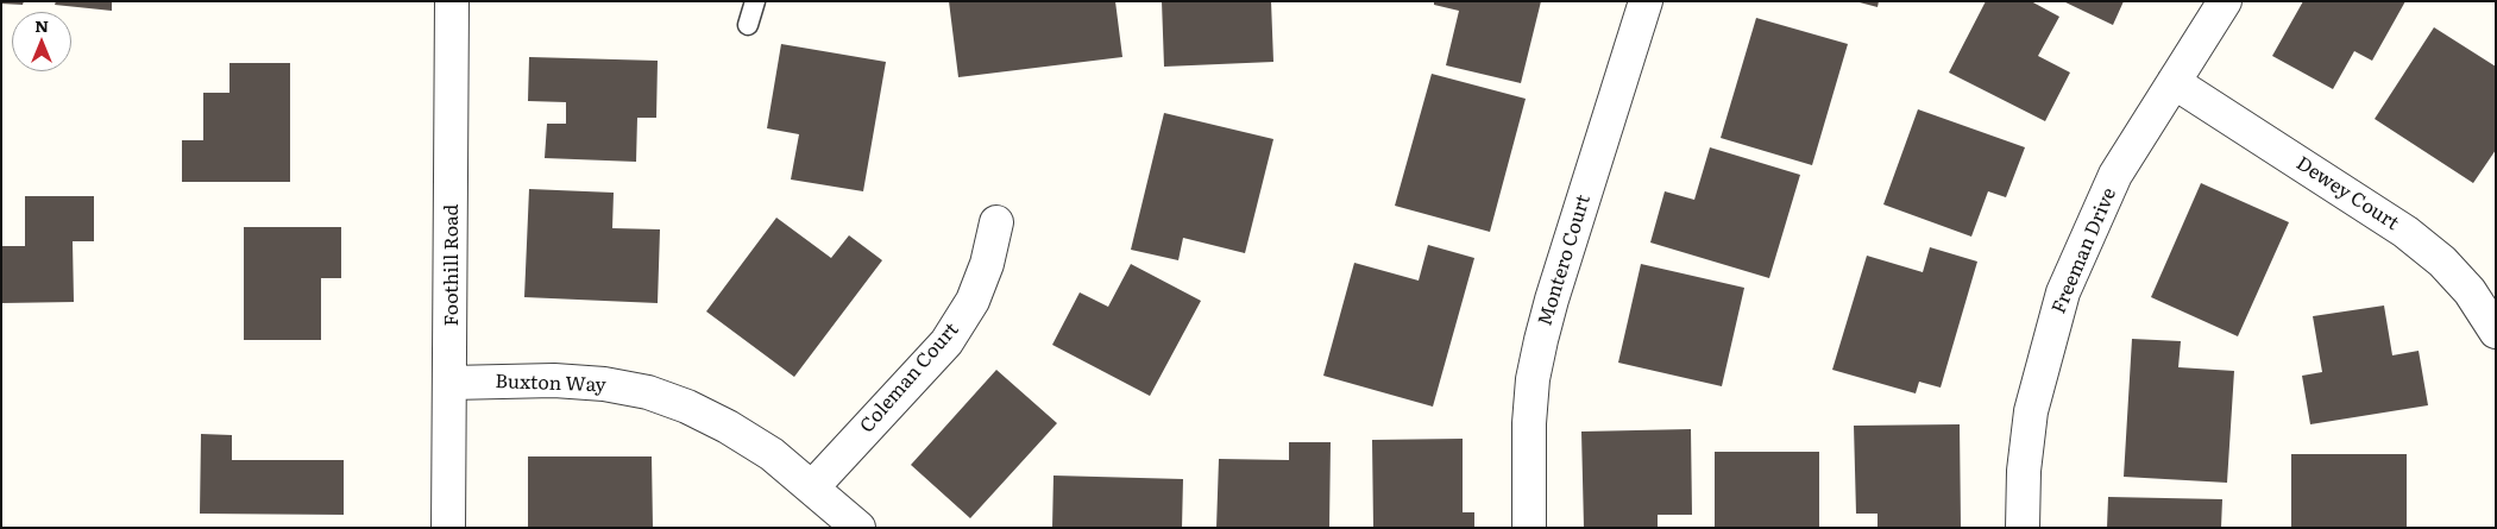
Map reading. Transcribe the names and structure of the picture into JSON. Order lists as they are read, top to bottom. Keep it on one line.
{"streets":{"street":["Dewey Court","Freeman Drive","Montero Court","Foothill Road","Coleman Court","Buxton Way"]},"crossings":[["Dewey Court","Freeman Drive"],["Foothill Road","Buxton Way"],["Coleman Court","Buxton Way"]],"north":"top"}
